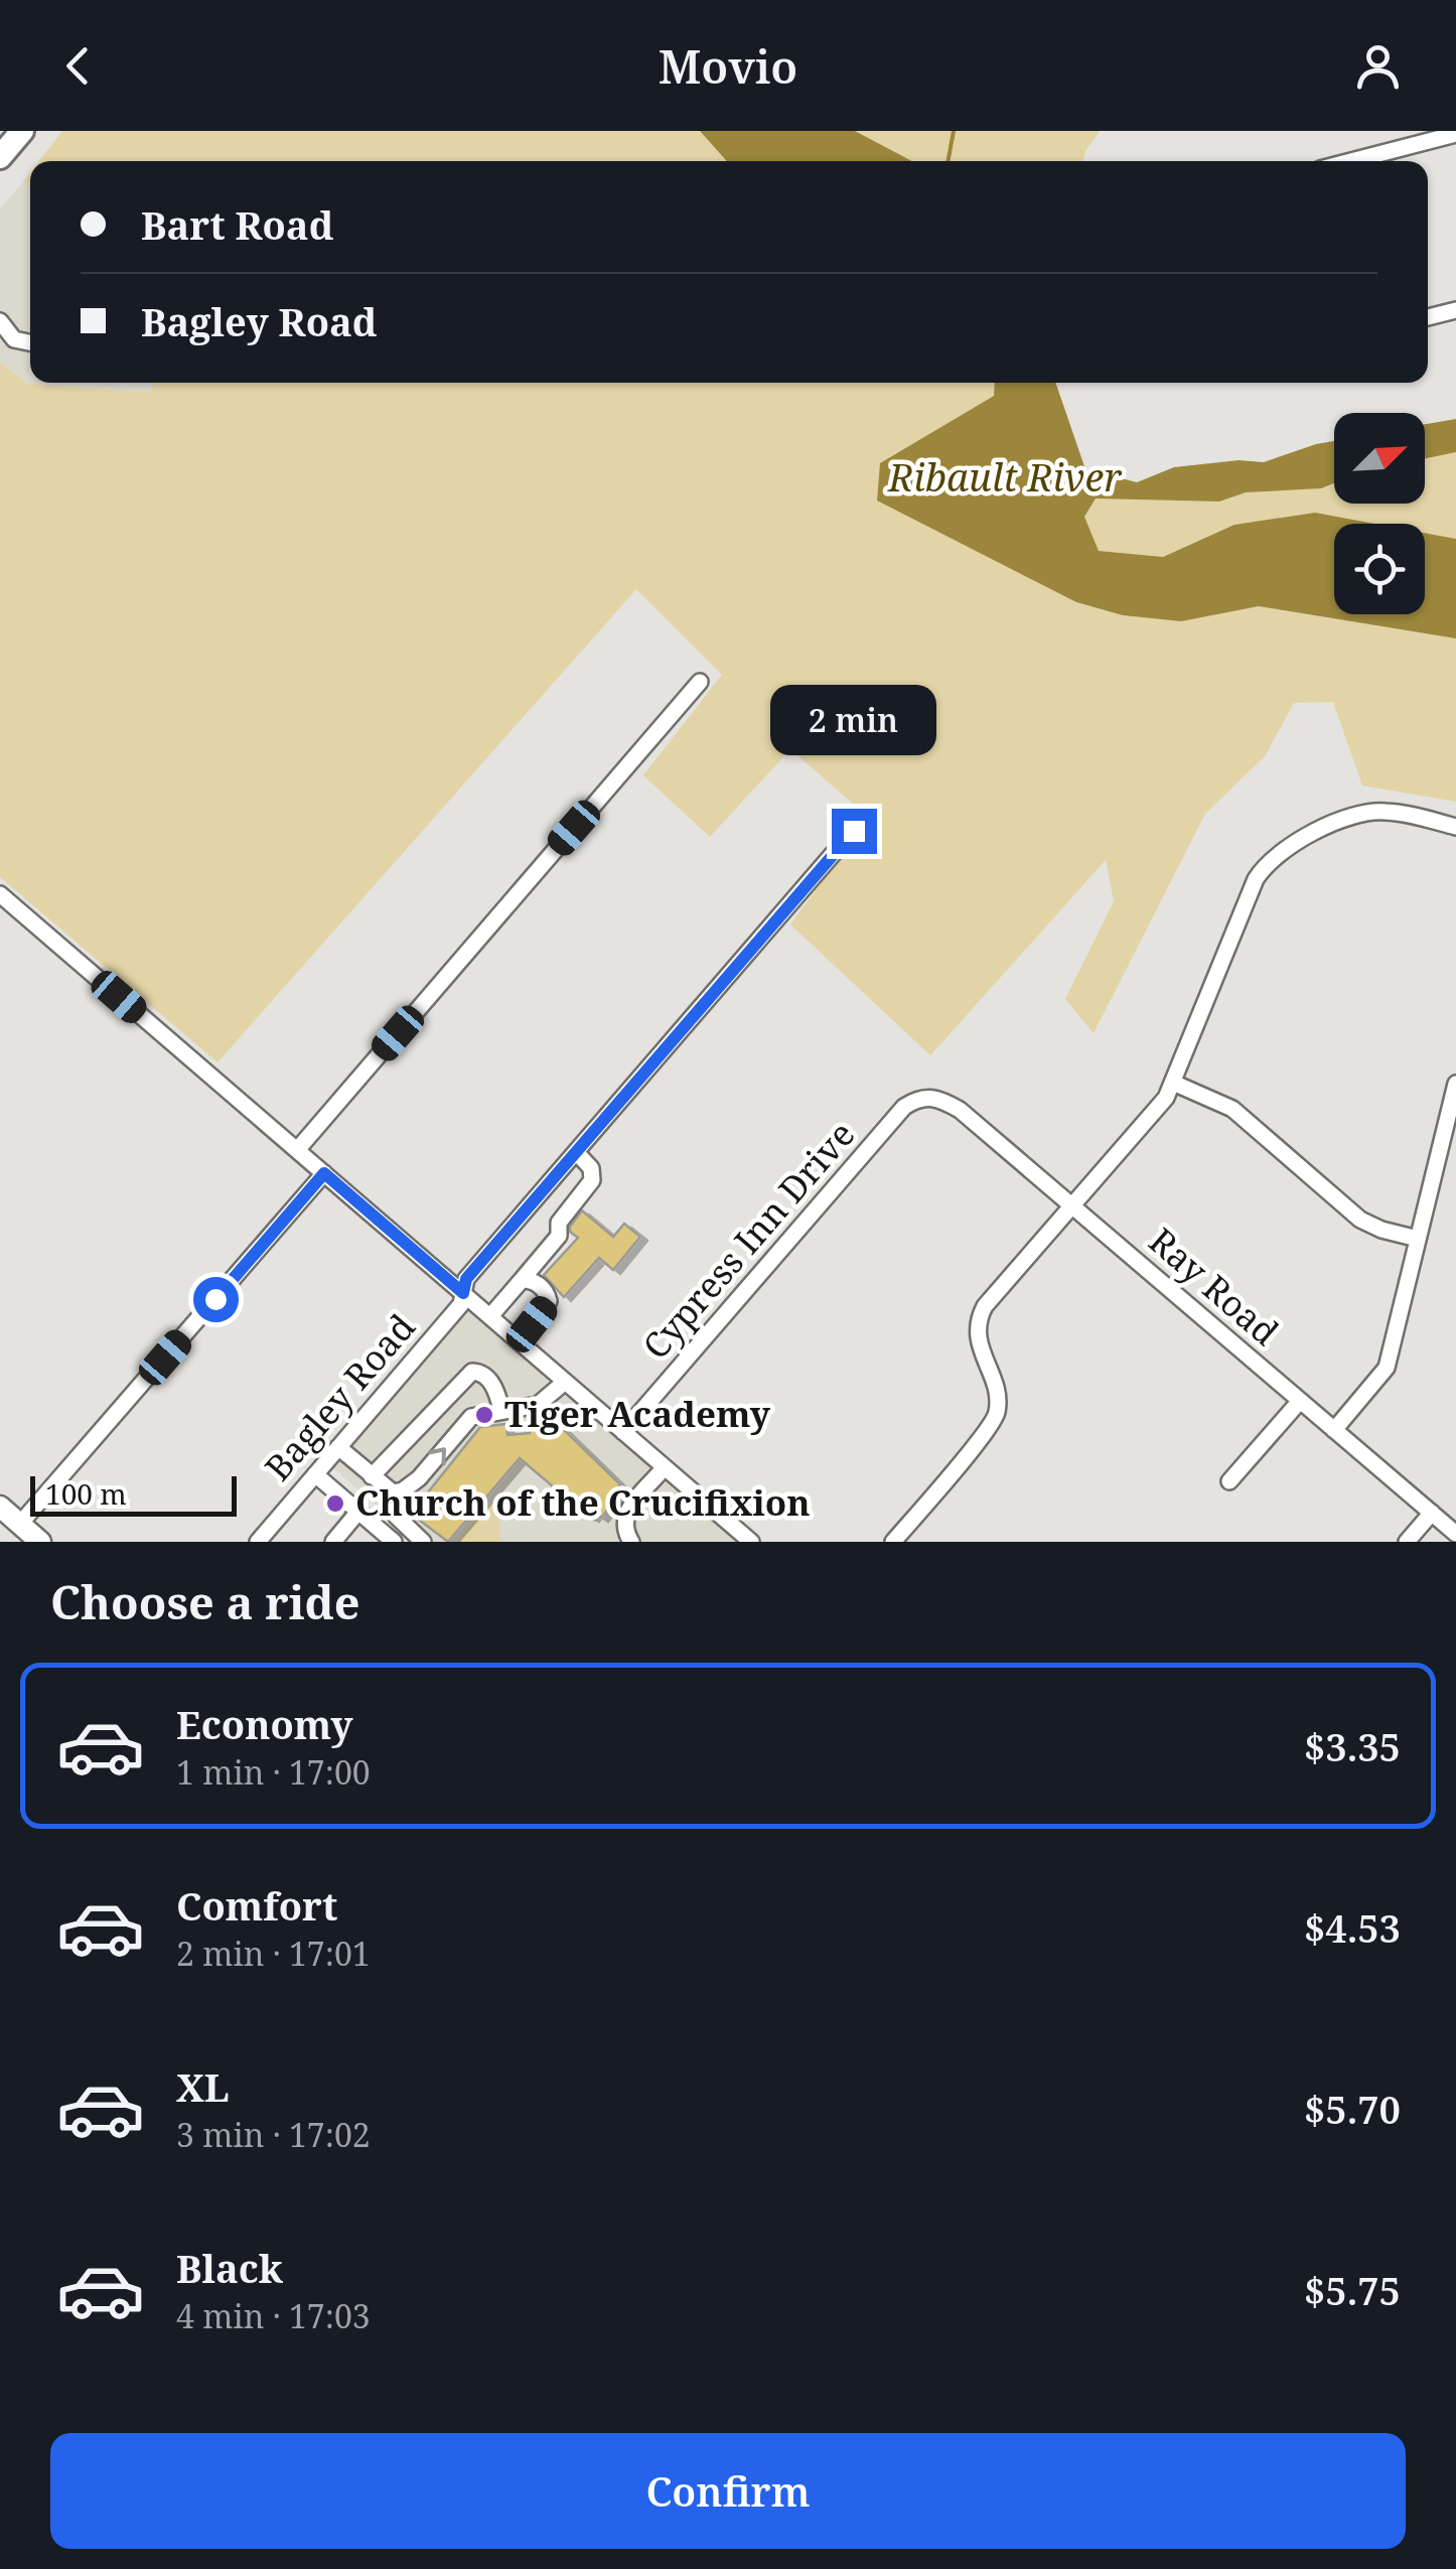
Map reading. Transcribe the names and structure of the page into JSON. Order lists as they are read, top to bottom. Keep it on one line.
{"streets":{"street":["Cypress Inn Drive","Ray Road","Bagley Road"]},"crossings":[["Cypress Inn Drive","Ray Road"]],"water":["Ribault River"],"places":["Tiger Academy","Church of the Crucifixion"],"scale_bar":"100 m","north":"top right","page":{"header":"Movio","banner":["Bart Road","Bagley Road"],"bubble":"2 min","scale":"100 m","heading":"Choose a ride","list":[{"name":"Economy","note":"1 min · 17:00","value":"$3.35"},{"name":"Comfort","note":"2 min · 17:01","value":"$4.53"},{"name":"XL","note":"3 min · 17:02","value":"$5.70"},{"name":"Black","note":"4 min · 17:03","value":"$5.75"}],"buttons":"Confirm"}}
